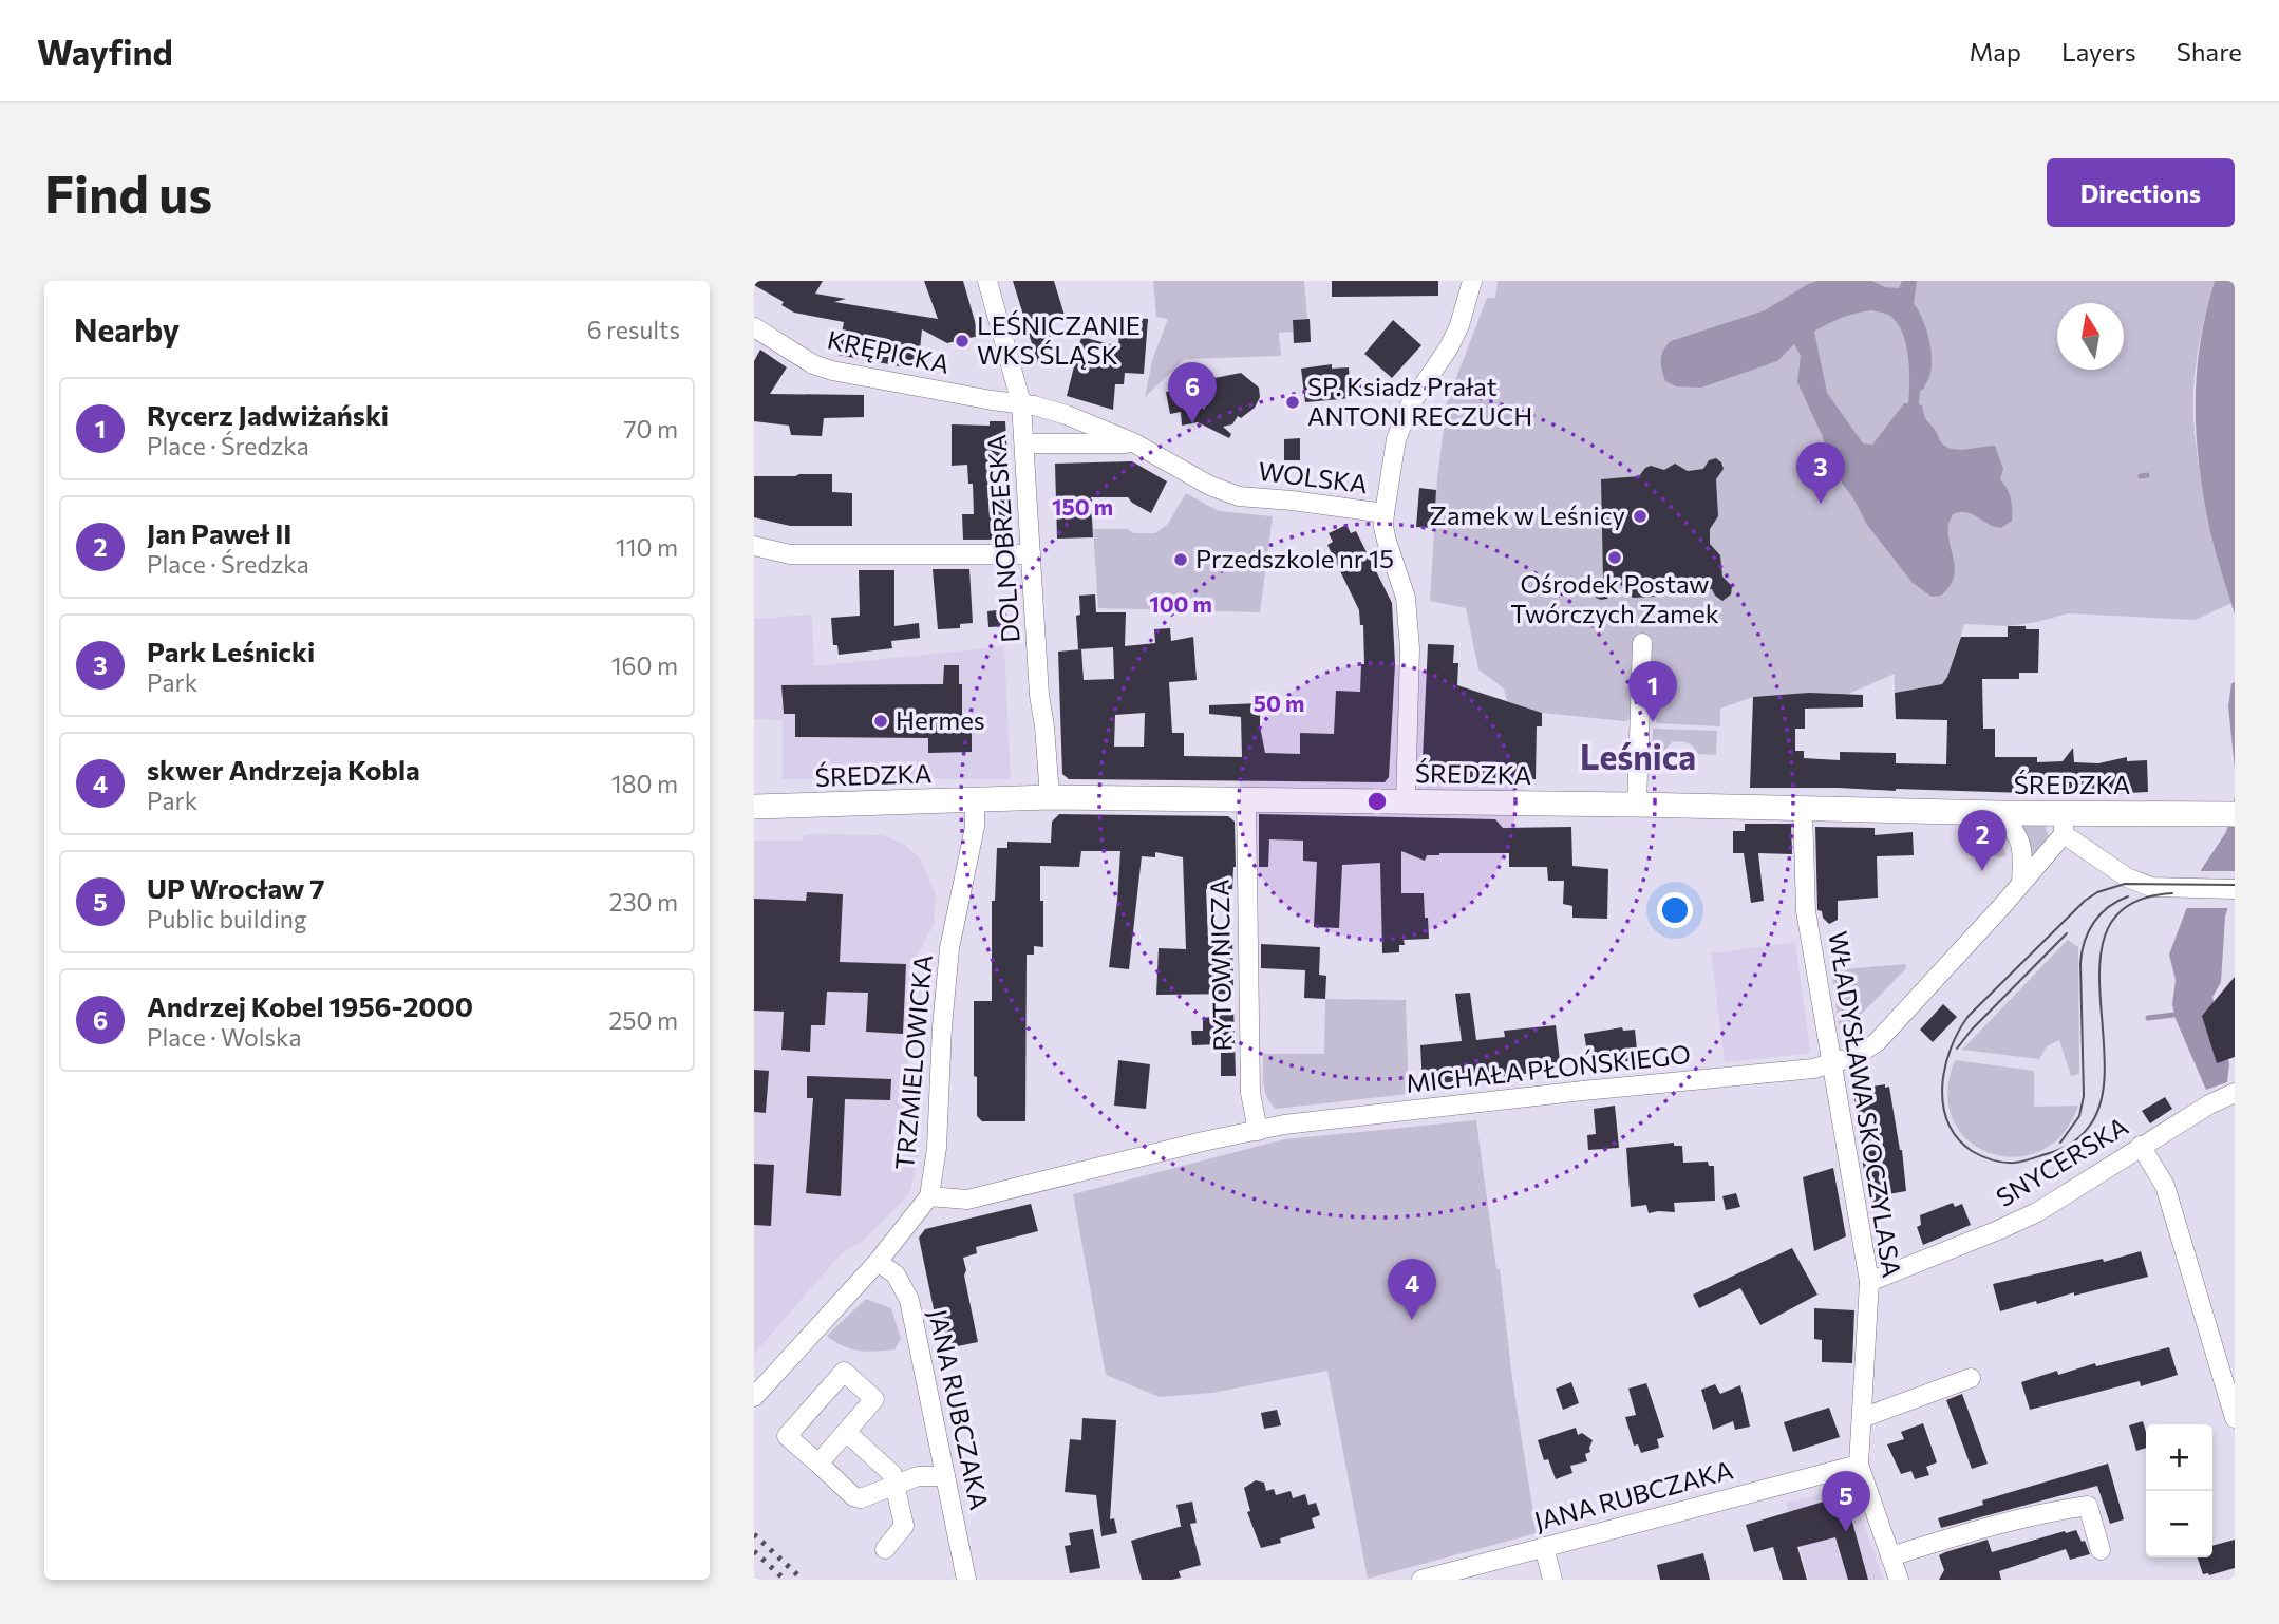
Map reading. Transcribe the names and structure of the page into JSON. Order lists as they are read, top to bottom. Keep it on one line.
{"streets":{"main road":["ŚREDZKA"],"street":["KRĘPICKA","WOLSKA","DOLNOBRZESKA","RYTOWNICZA","TRZMIELOWICKA","MICHAŁA PŁOŃSKIEGO","WŁADYSŁAWA SKOCZYLASA","SNYCERSKA","JANA RUBCZAKA"]},"crossings":[["KRĘPICKA","WOLSKA"],["KRĘPICKA","DOLNOBRZESKA"],["WOLSKA","DOLNOBRZESKA"],["WOLSKA","ŚREDZKA"],["DOLNOBRZESKA","ŚREDZKA"],["ŚREDZKA","RYTOWNICZA"],["ŚREDZKA","TRZMIELOWICKA"],["ŚREDZKA","MICHAŁA PŁOŃSKIEGO"],["ŚREDZKA","WŁADYSŁAWA SKOCZYLASA"],["RYTOWNICZA","MICHAŁA PŁOŃSKIEGO"],["TRZMIELOWICKA","MICHAŁA PŁOŃSKIEGO"],["TRZMIELOWICKA","JANA RUBCZAKA"],["MICHAŁA PŁOŃSKIEGO","WŁADYSŁAWA SKOCZYLASA"],["WŁADYSŁAWA SKOCZYLASA","SNYCERSKA"],["WŁADYSŁAWA SKOCZYLASA","JANA RUBCZAKA"]],"districts":["Leśnica"],"places":["LEŚNICZANIE WKS ŚLĄSK","SP. Ksiadz Prałat ANTONI RECZUCH","Zamek w Leśnicy","Ośrodek Postaw Twórczych Zamek","Przedszkole nr 15","Hermes"],"north":"top","page":{"header":"Wayfind","nav":["Map","Layers","Share"],"buttons":"Directions","title":"Find us","heading":["Nearby","6 results"],"pins":["6","3","1","2","4","5"],"list":[{"mark":"1","name":"Rycerz Jadwiżański","note":"Place · Średzka","value":"70 m"},{"mark":"2","name":"Jan Paweł II","note":"Place · Średzka","value":"110 m"},{"mark":"3","name":"Park Leśnicki","note":"Park","value":"160 m"},{"mark":"4","name":"skwer Andrzeja Kobla","note":"Park","value":"180 m"},{"mark":"5","name":"UP Wrocław 7","note":"Public building","value":"230 m"},{"mark":"6","name":"Andrzej Kobel 1956-2000","note":"Place · Wolska","value":"250 m"}],"map_buttons":["+","−"]},"rings":["150 m","100 m","50 m"]}
